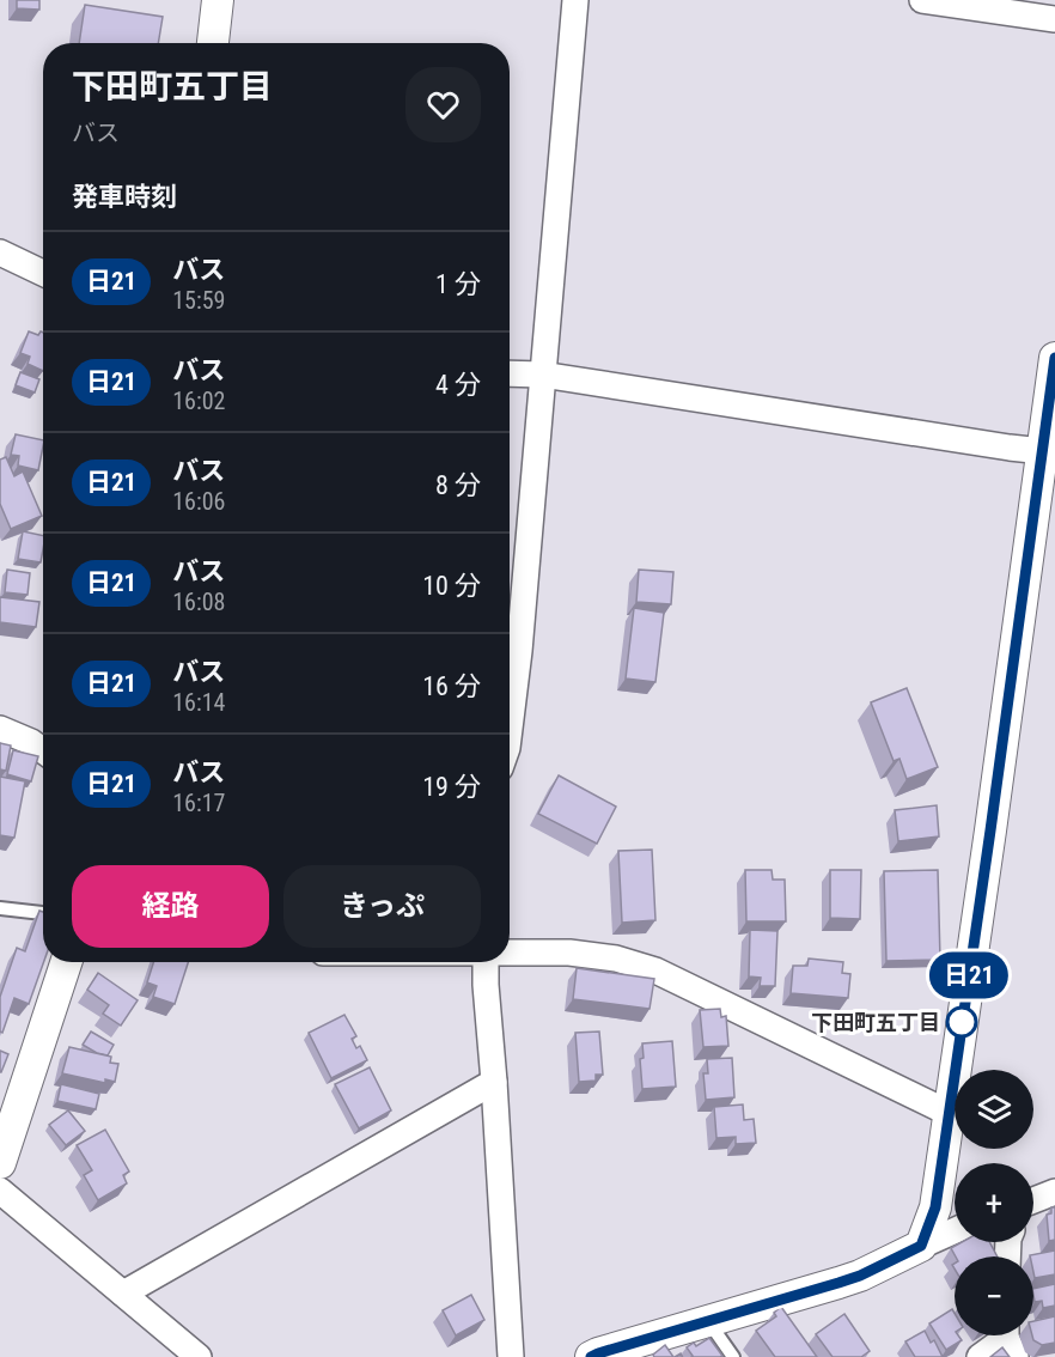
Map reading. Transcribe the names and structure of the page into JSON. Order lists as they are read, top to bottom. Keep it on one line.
{"places":["下田町五丁目"],"lines":["bus line 日21"],"page":{"on_map":"日21","heading":[["下田町五丁目","バス"],"発車時刻"],"list":[{"mark":"日21","name":"バス","note":"15:59","value":"1 分"},{"mark":"日21","name":"バス","note":"16:02","value":"4 分"},{"mark":"日21","name":"バス","note":"16:06","value":"8 分"},{"mark":"日21","name":"バス","note":"16:08","value":"10 分"},{"mark":"日21","name":"バス","note":"16:14","value":"16 分"},{"mark":"日21","name":"バス","note":"16:17","value":"19 分"}],"buttons":["経路","きっぷ"],"map_buttons":["+","−"]}}
